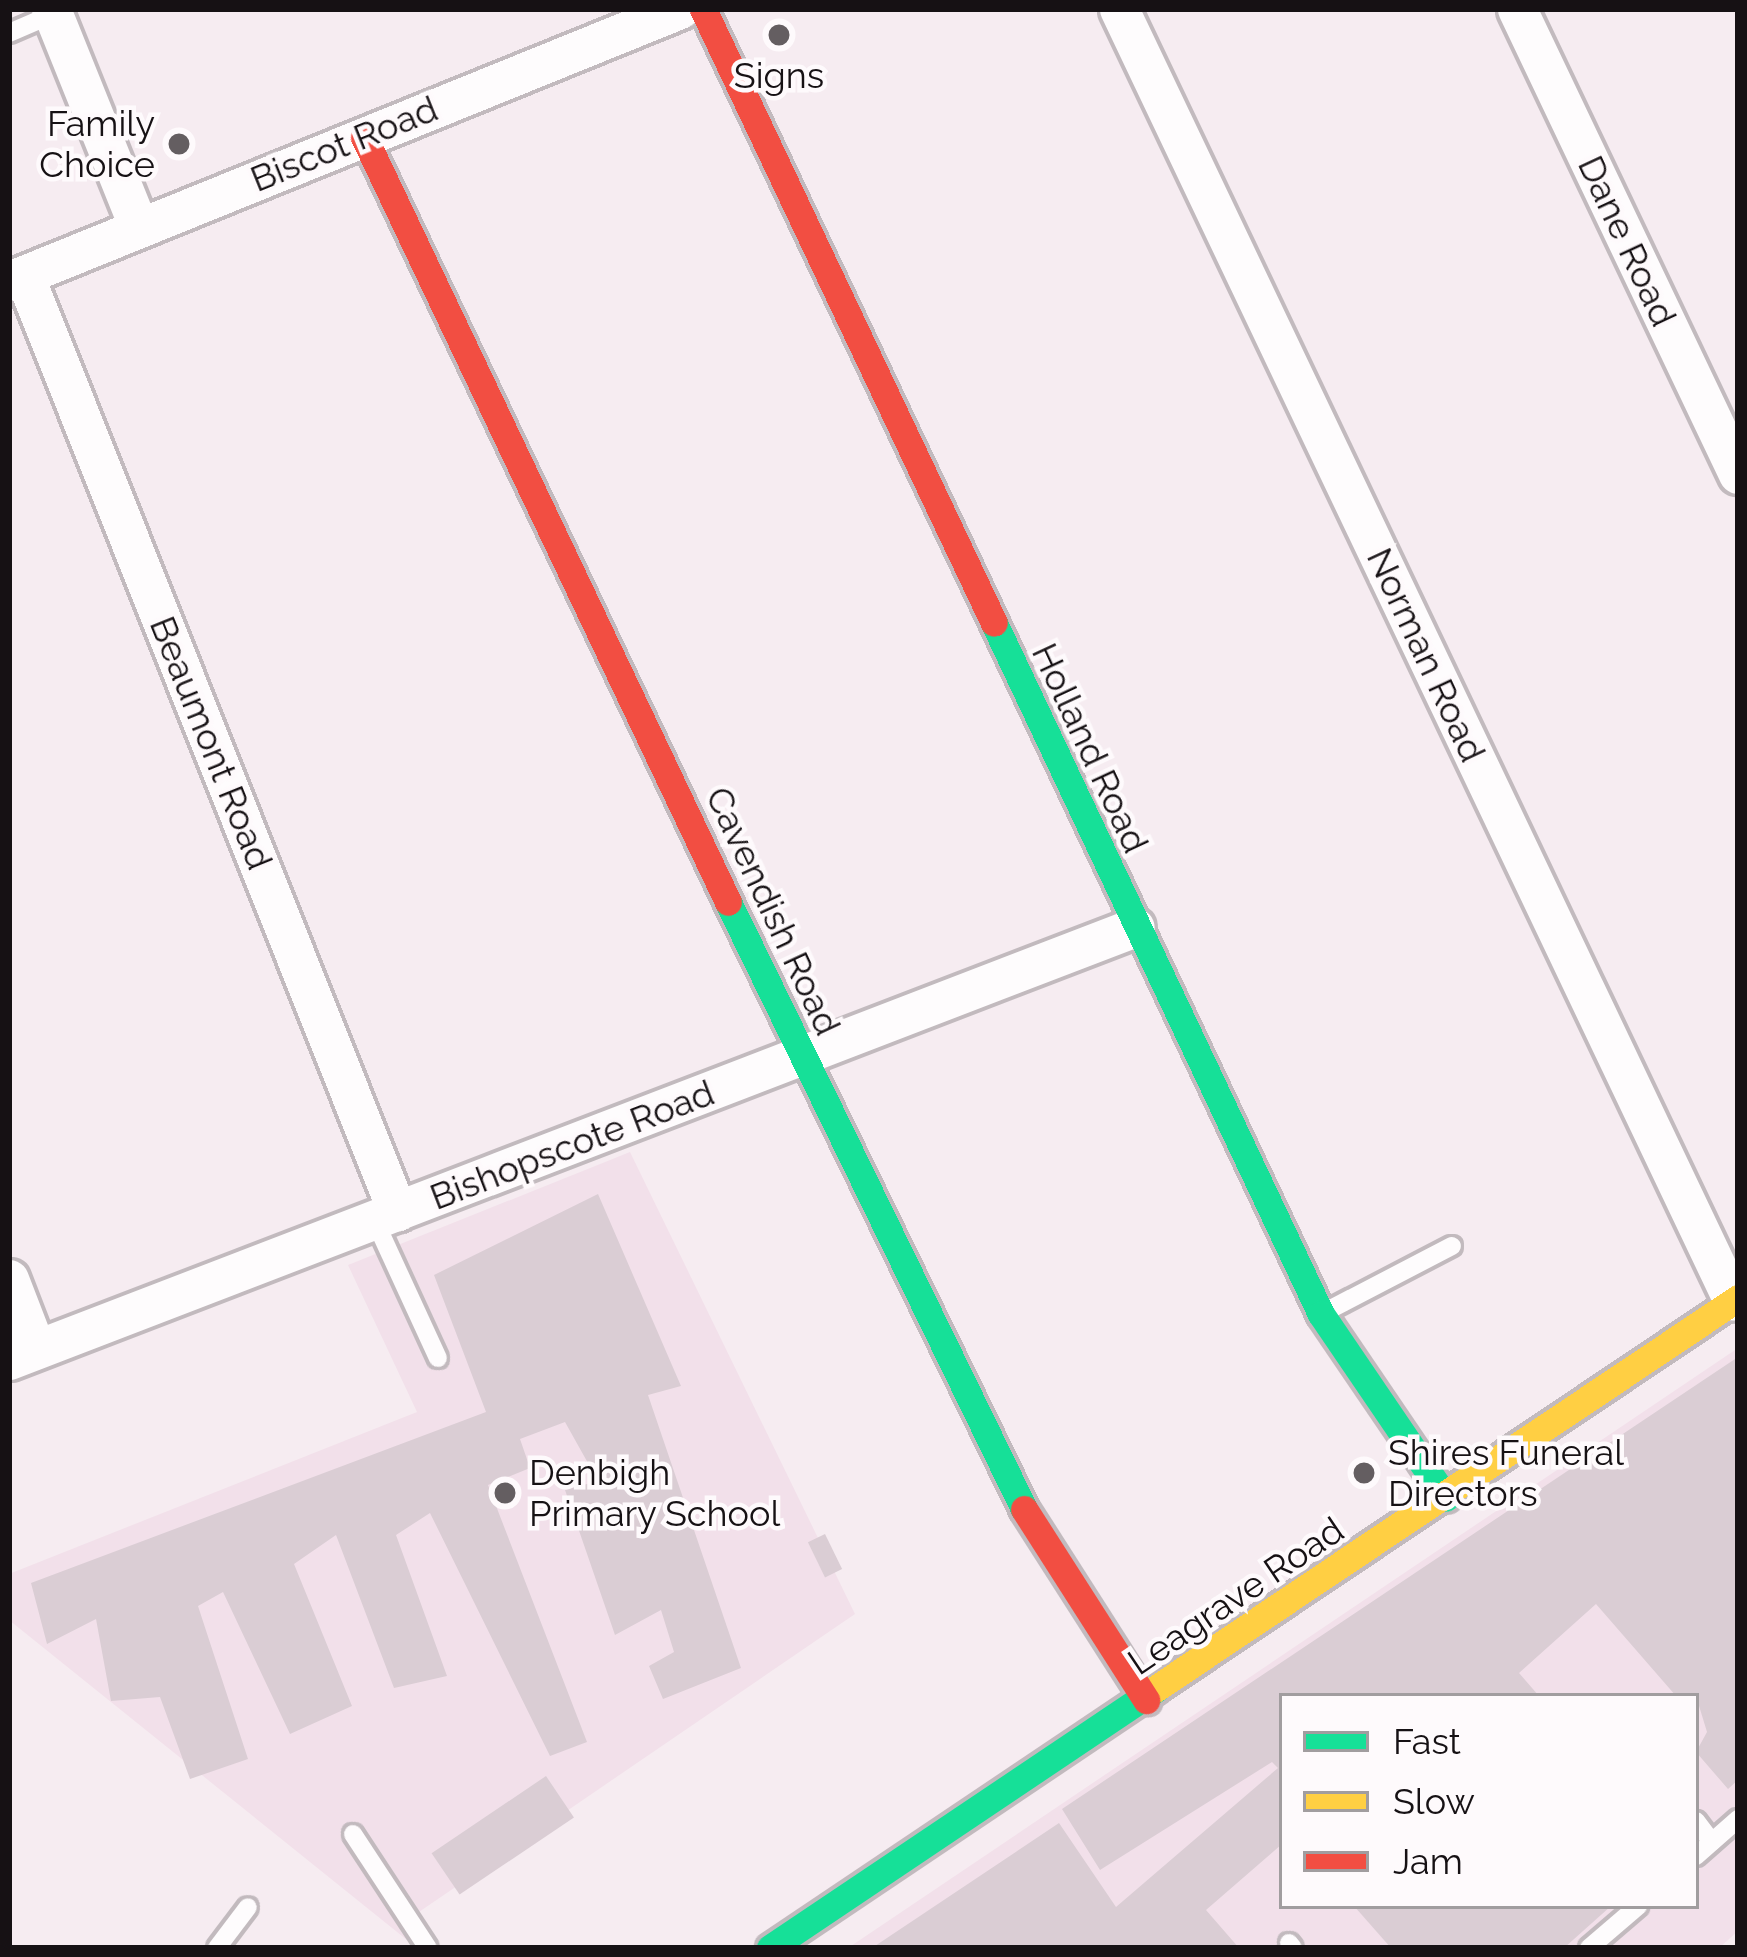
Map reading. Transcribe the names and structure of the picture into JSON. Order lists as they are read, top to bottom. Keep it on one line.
{"streets":{"street":["Biscot Road","Dane Road","Norman Road","Beaumont Road","Holland Road","Cavendish Road","Bishopscote Road","Leagrave Road"]},"crossings":[["Biscot Road","Beaumont Road"],["Biscot Road","Cavendish Road"],["Norman Road","Leagrave Road"],["Beaumont Road","Bishopscote Road"],["Holland Road","Bishopscote Road"],["Holland Road","Leagrave Road"],["Cavendish Road","Bishopscote Road"],["Cavendish Road","Leagrave Road"]],"places":["Signs","Family Choice","Shires Funeral Directors","Denbigh Primary School"],"legend":["Fast","Slow","Jam"]}
